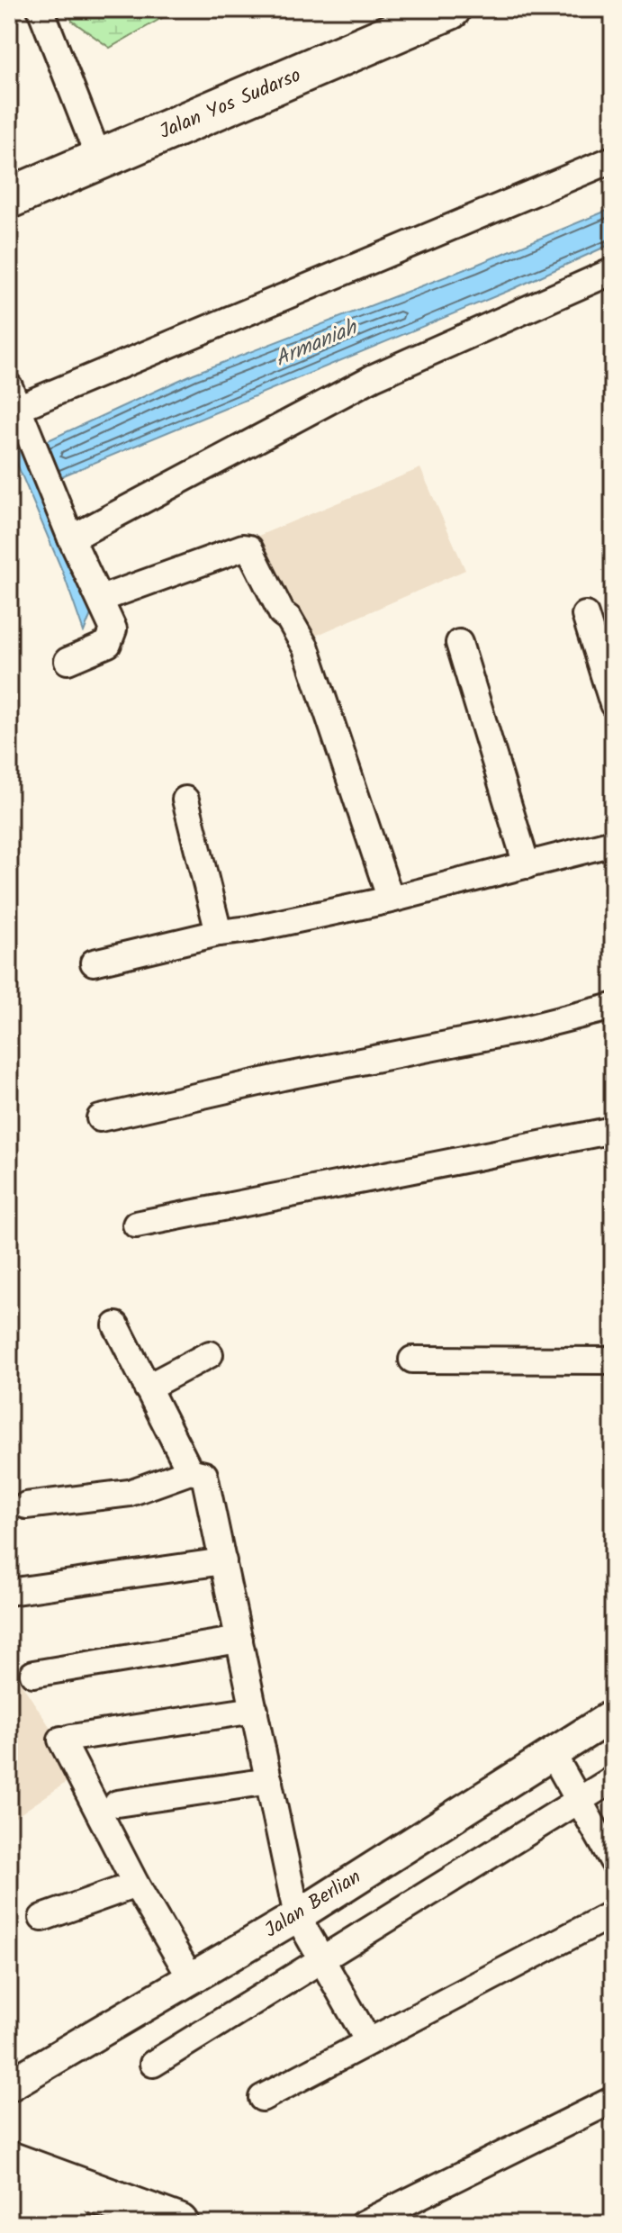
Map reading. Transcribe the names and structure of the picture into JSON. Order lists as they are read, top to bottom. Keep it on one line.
{"streets":{"highway":["Jalan Yos Sudarso"],"street":["Jalan Berlian"]},"water":["Armaniah"]}
